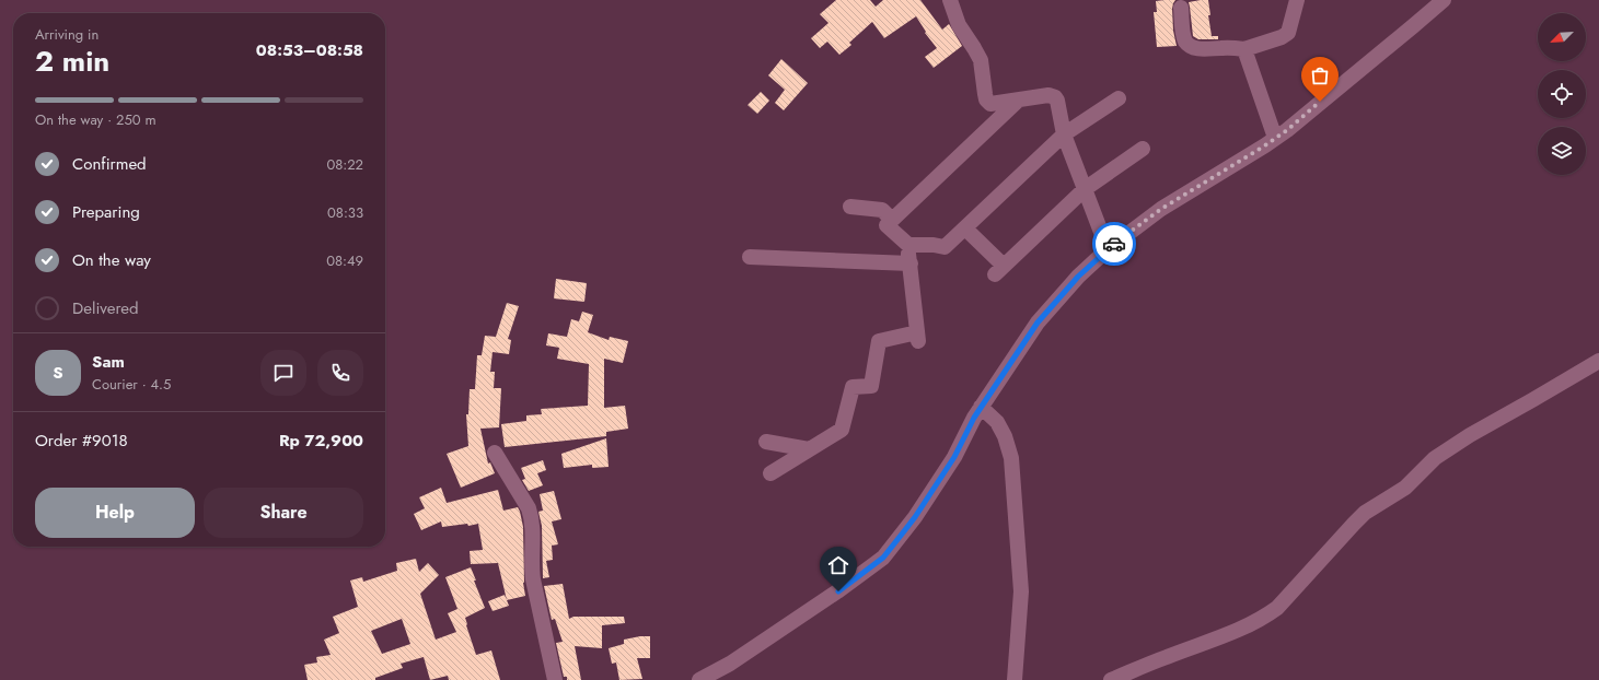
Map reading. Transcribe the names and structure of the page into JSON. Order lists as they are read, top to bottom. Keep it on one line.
{"north":"bottom left","page":{"heading":["2 min","Arriving in","08:53–08:58"],"panel":["Sam","Courier · 4.5","Order #9018","Rp 72,900"],"bar":"On the way · 250 m","list":[["Confirmed","08:22"],["Preparing","08:33"],["On the way","08:49"],"Delivered"],"round":"S","buttons":["Help","Share"]}}
